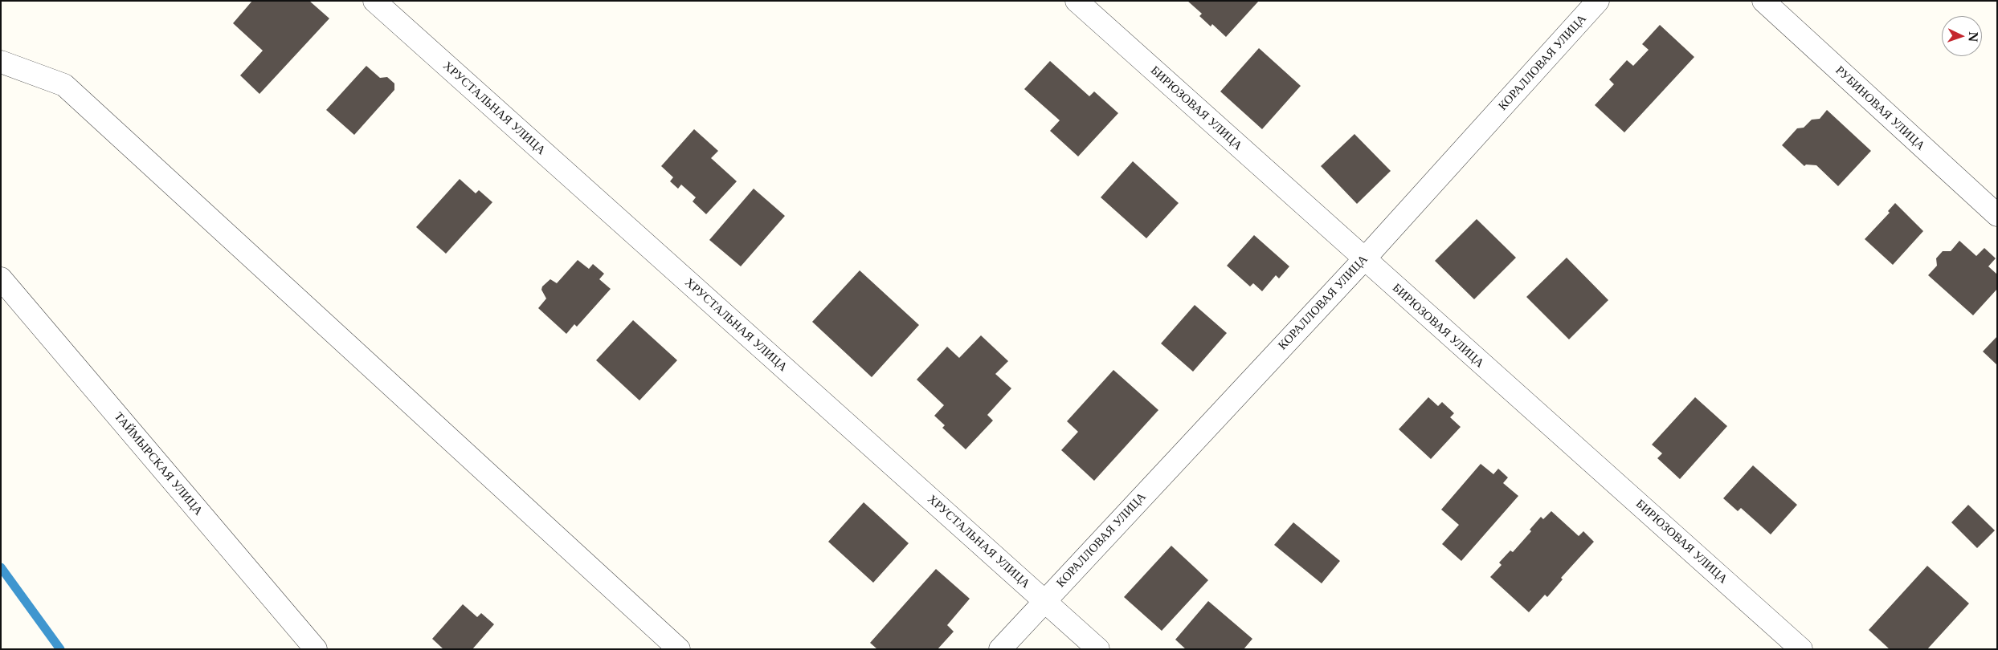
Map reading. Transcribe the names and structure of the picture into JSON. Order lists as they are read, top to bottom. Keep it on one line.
{"streets":{"street":["КОРАЛЛОВАЯ УЛИЦА","ХРУСТАЛЬНАЯ УЛИЦА","БИРЮЗОВАЯ УЛИЦА","РУБИНОВАЯ УЛИЦА","ТАЙМЫРСКАЯ УЛИЦА"]},"crossings":[["КОРАЛЛОВАЯ УЛИЦА","ХРУСТАЛЬНАЯ УЛИЦА"],["КОРАЛЛОВАЯ УЛИЦА","БИРЮЗОВАЯ УЛИЦА"]],"north":"right"}
